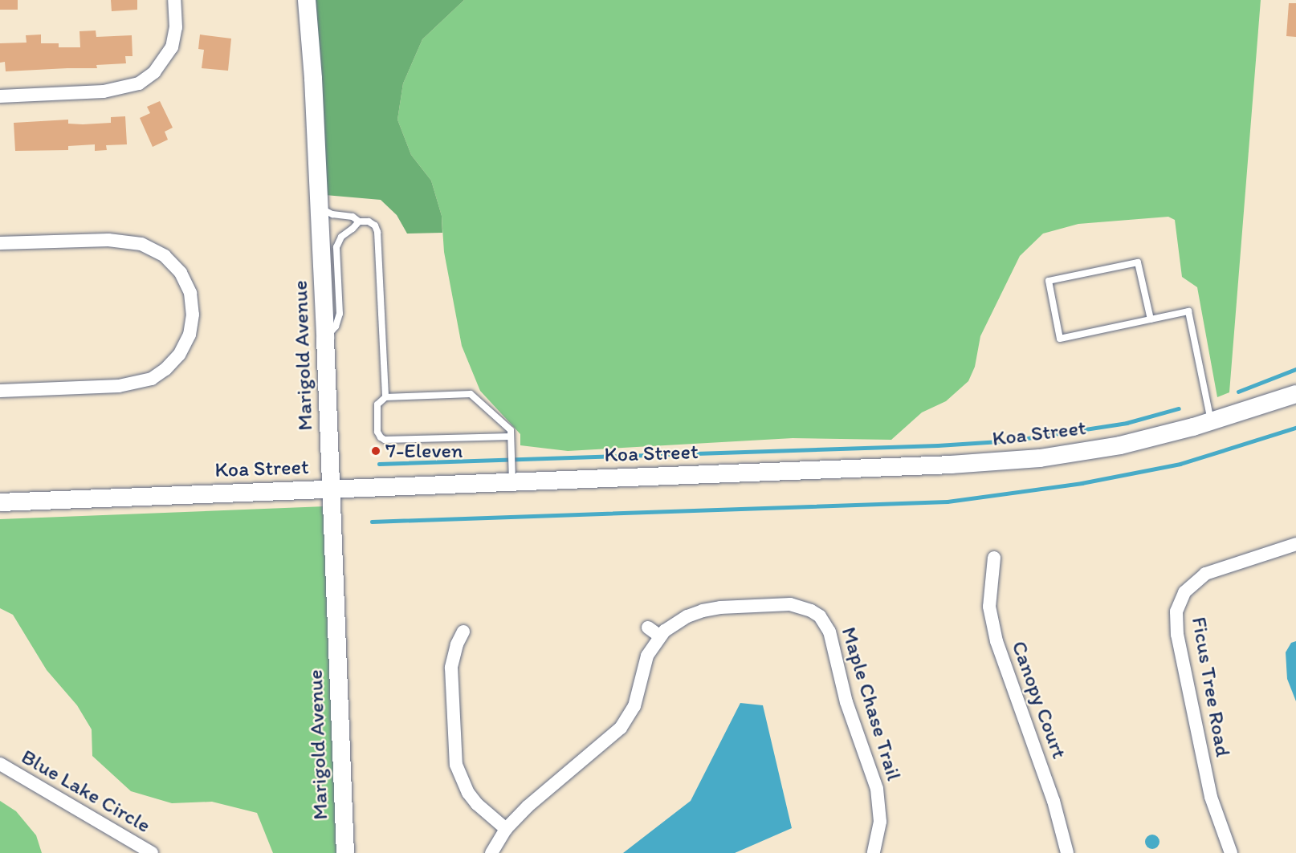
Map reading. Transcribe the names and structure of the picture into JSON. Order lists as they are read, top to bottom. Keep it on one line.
{"streets":{"main road":["Marigold Avenue","Koa Street"],"street":["Ficus Tree Road","Canopy Court","Maple Chase Trail","Blue Lake Circle"]},"crossings":[["Marigold Avenue","Koa Street"]],"places":["7-Eleven"]}
